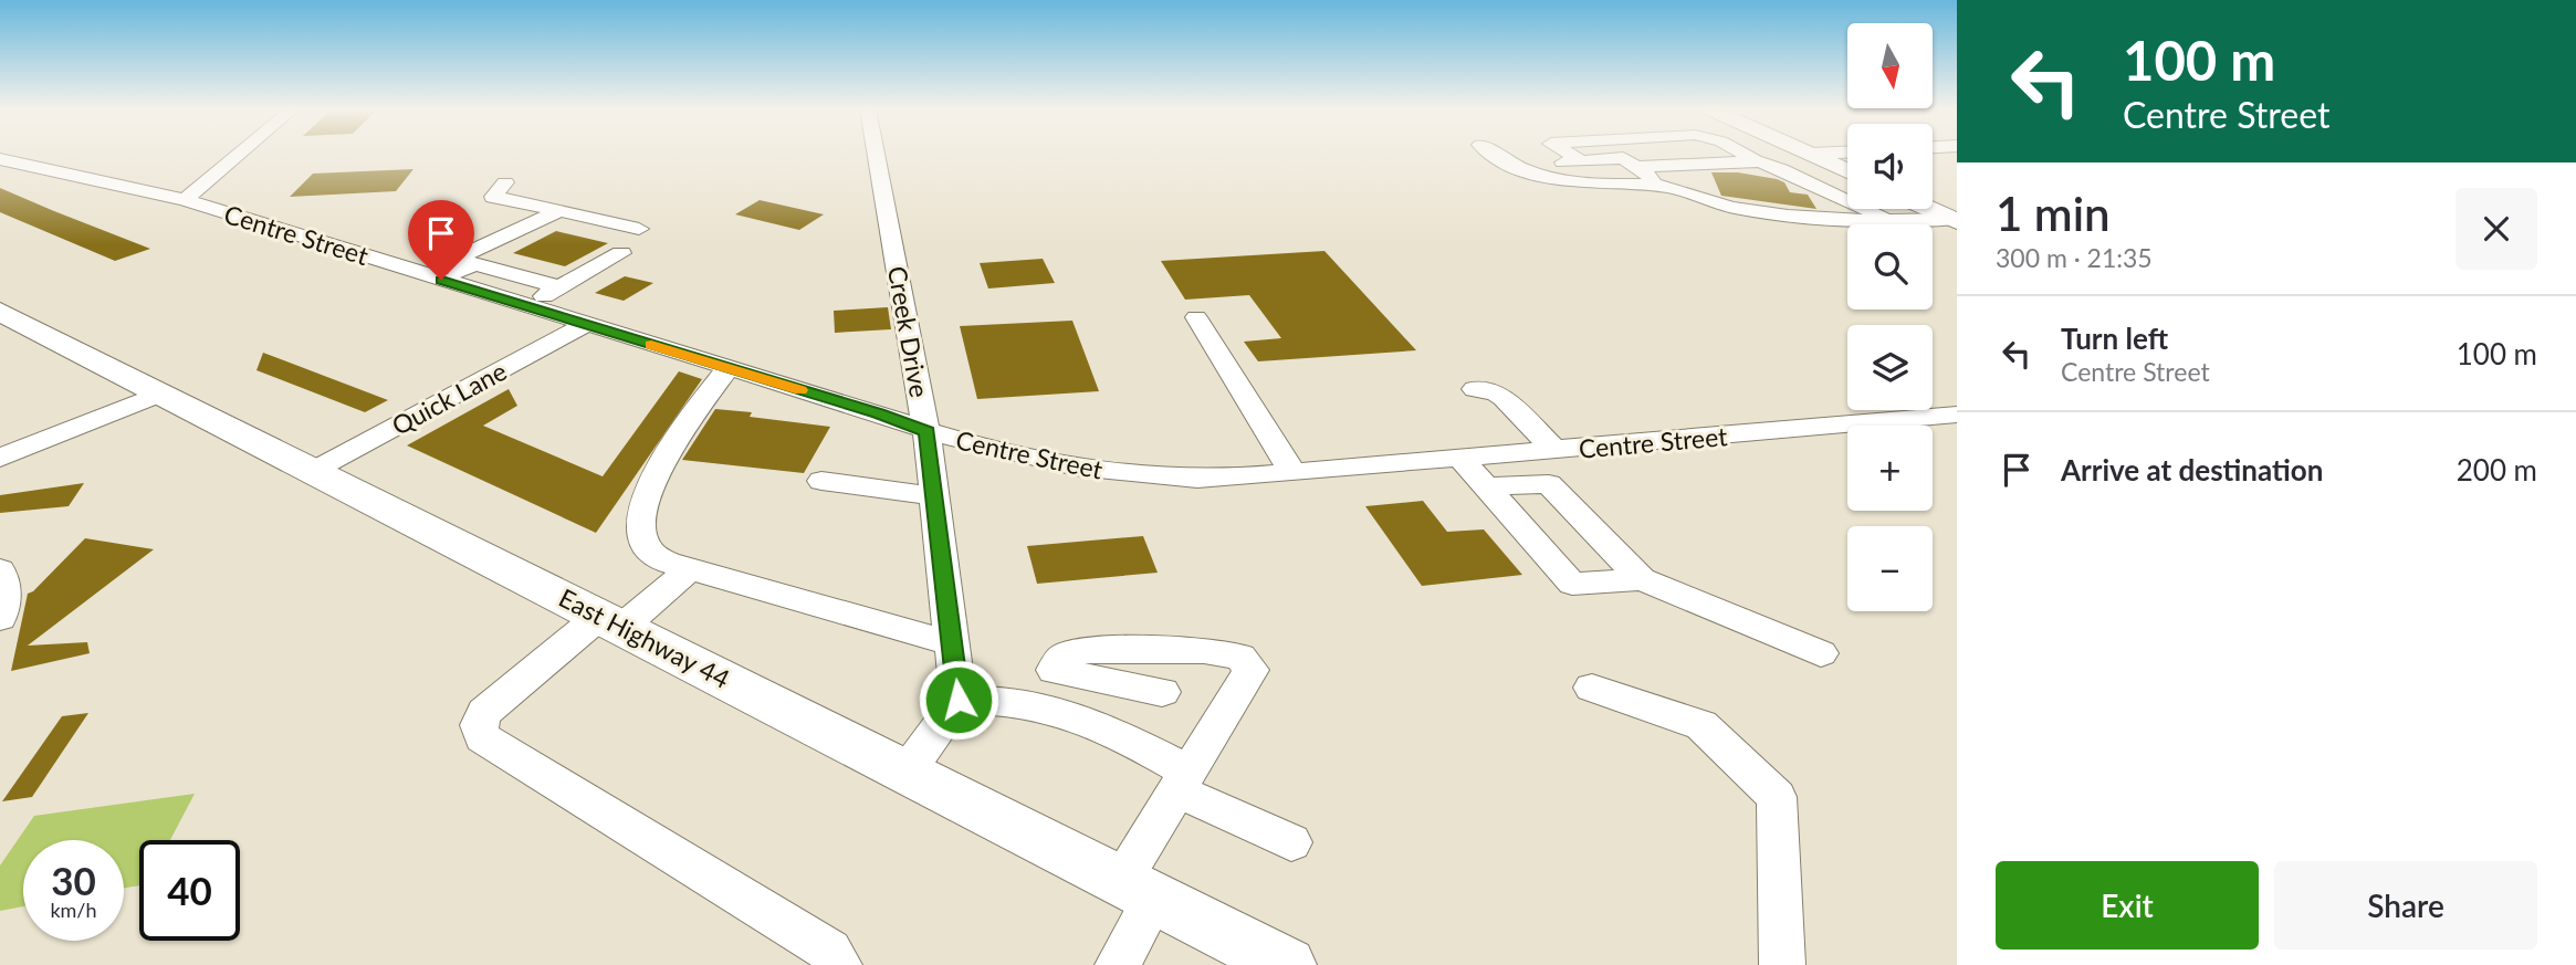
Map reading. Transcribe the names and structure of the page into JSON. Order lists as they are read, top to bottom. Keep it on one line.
{"streets":{"main road":["East Highway 44"],"street":["Centre Street","Creek Drive","Quick Lane"]},"crossings":[["Centre Street","Creek Drive"],["Centre Street","Quick Lane"],["Quick Lane","East Highway 44"]],"north":"bottom","page":{"turn":["100 m","Centre Street"],"map_buttons":["+","−"],"heading":["1 min","300 m · 21:35"],"list":[{"name":"Turn left","note":"Centre Street","value":"100 m"},{"name":"Arrive at destination","value":"200 m"}],"speed":"30 km/h","limit":"40","buttons":["Exit","Share"]}}
